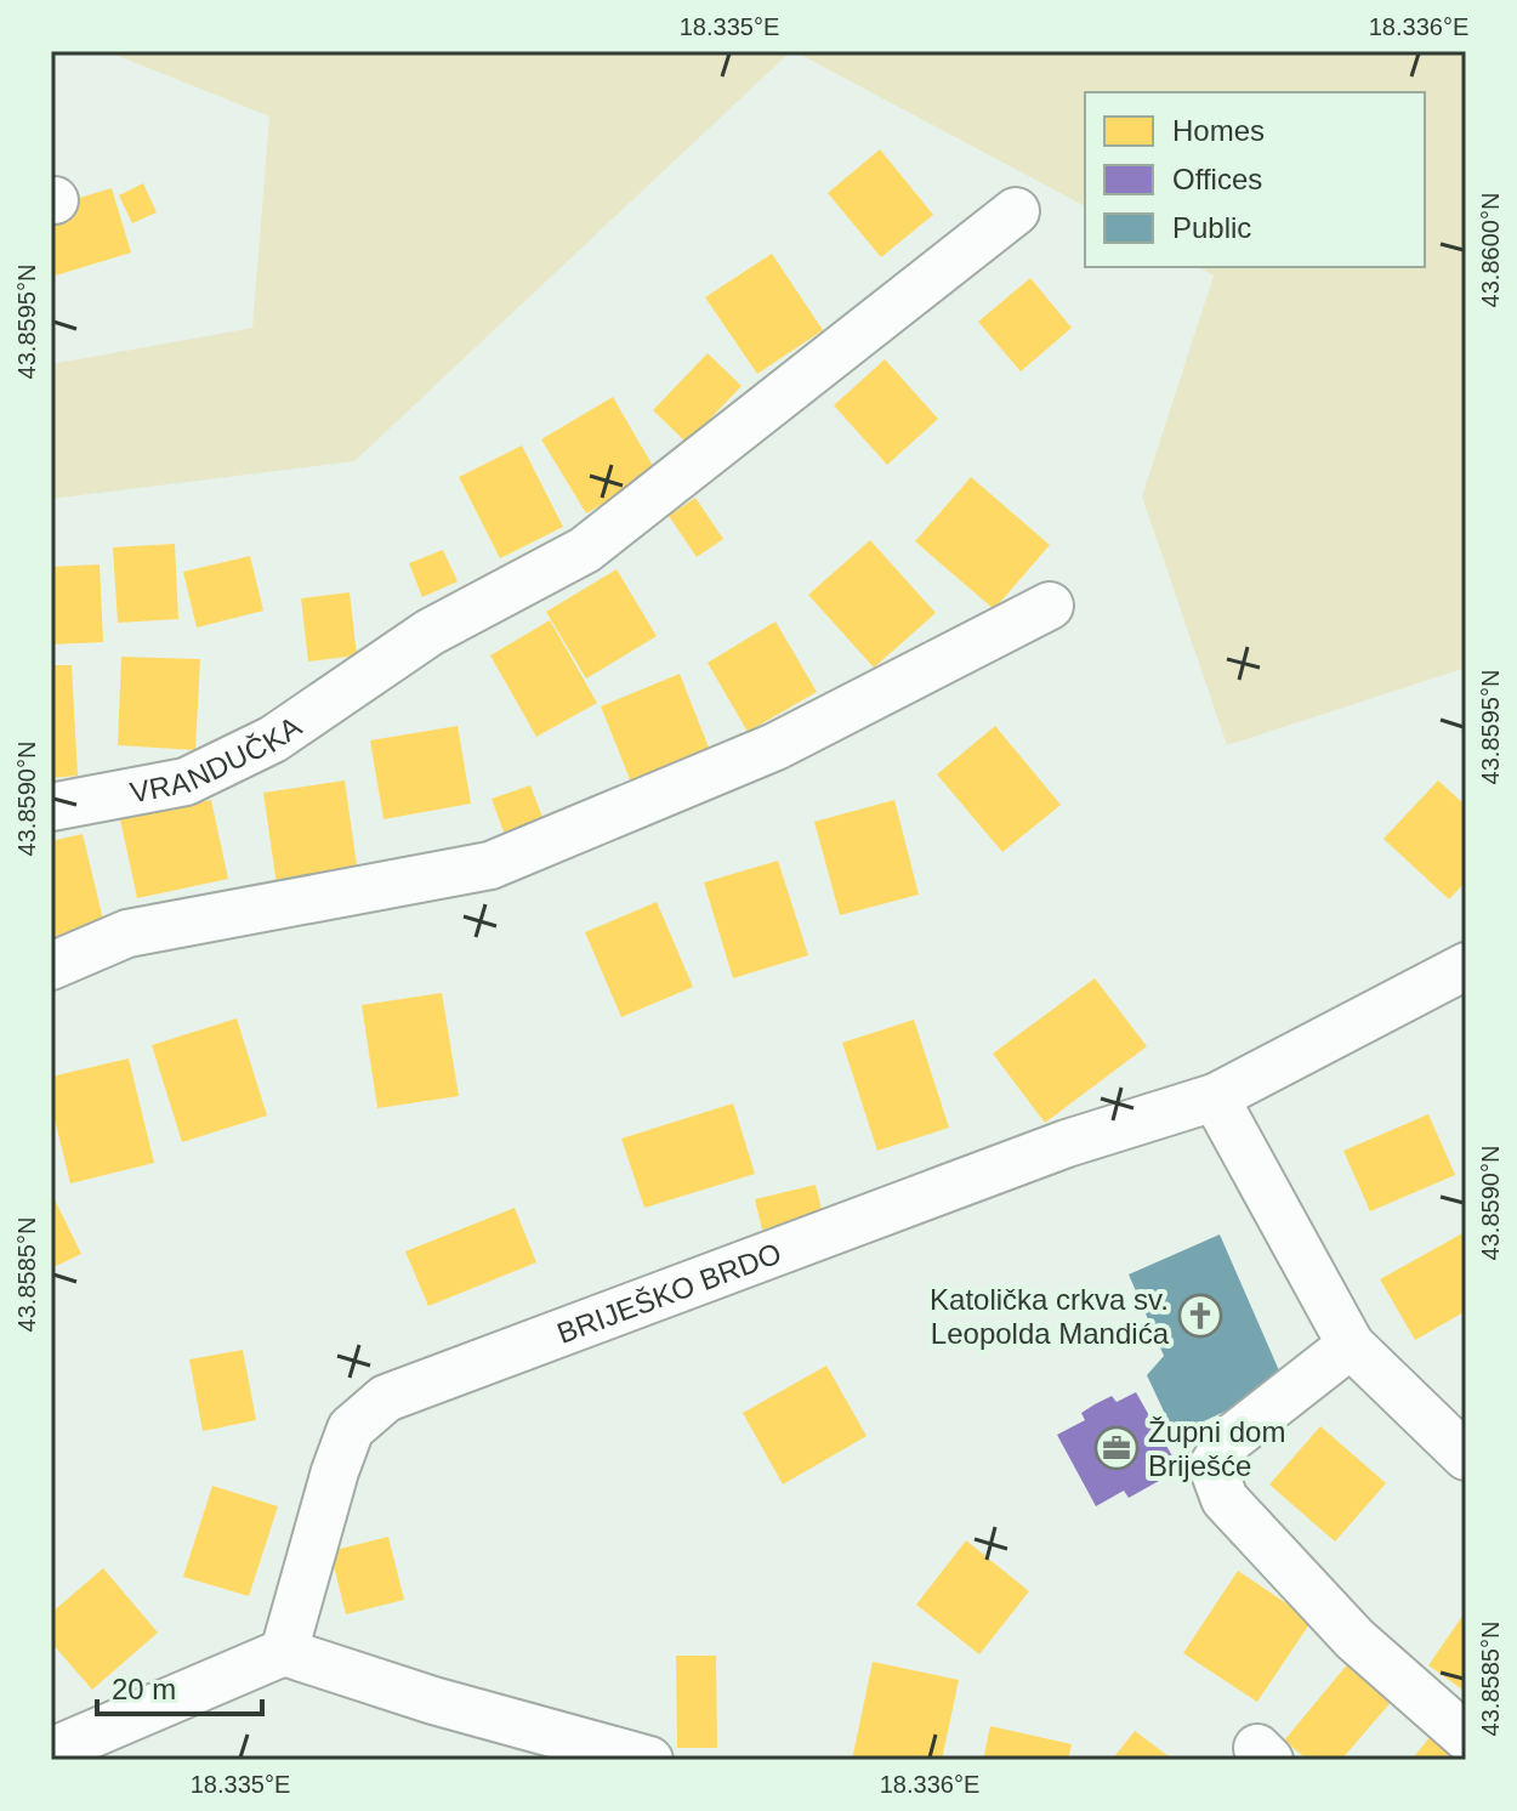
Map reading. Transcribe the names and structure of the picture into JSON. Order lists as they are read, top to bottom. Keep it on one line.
{"streets":{"street":["VRANDUČKA","BRIJEŠKO BRDO"]},"places":{"church":["Katolička crkva sv. Leopolda Mandića"],"office":["Župni dom Briješće"]},"legend":["Homes","Offices","Public"],"scale_bar":"20 m","coordinates":["18.335°E","18.336°E","43.8600°N","43.8595°N","43.8590°N","43.8585°N"]}
